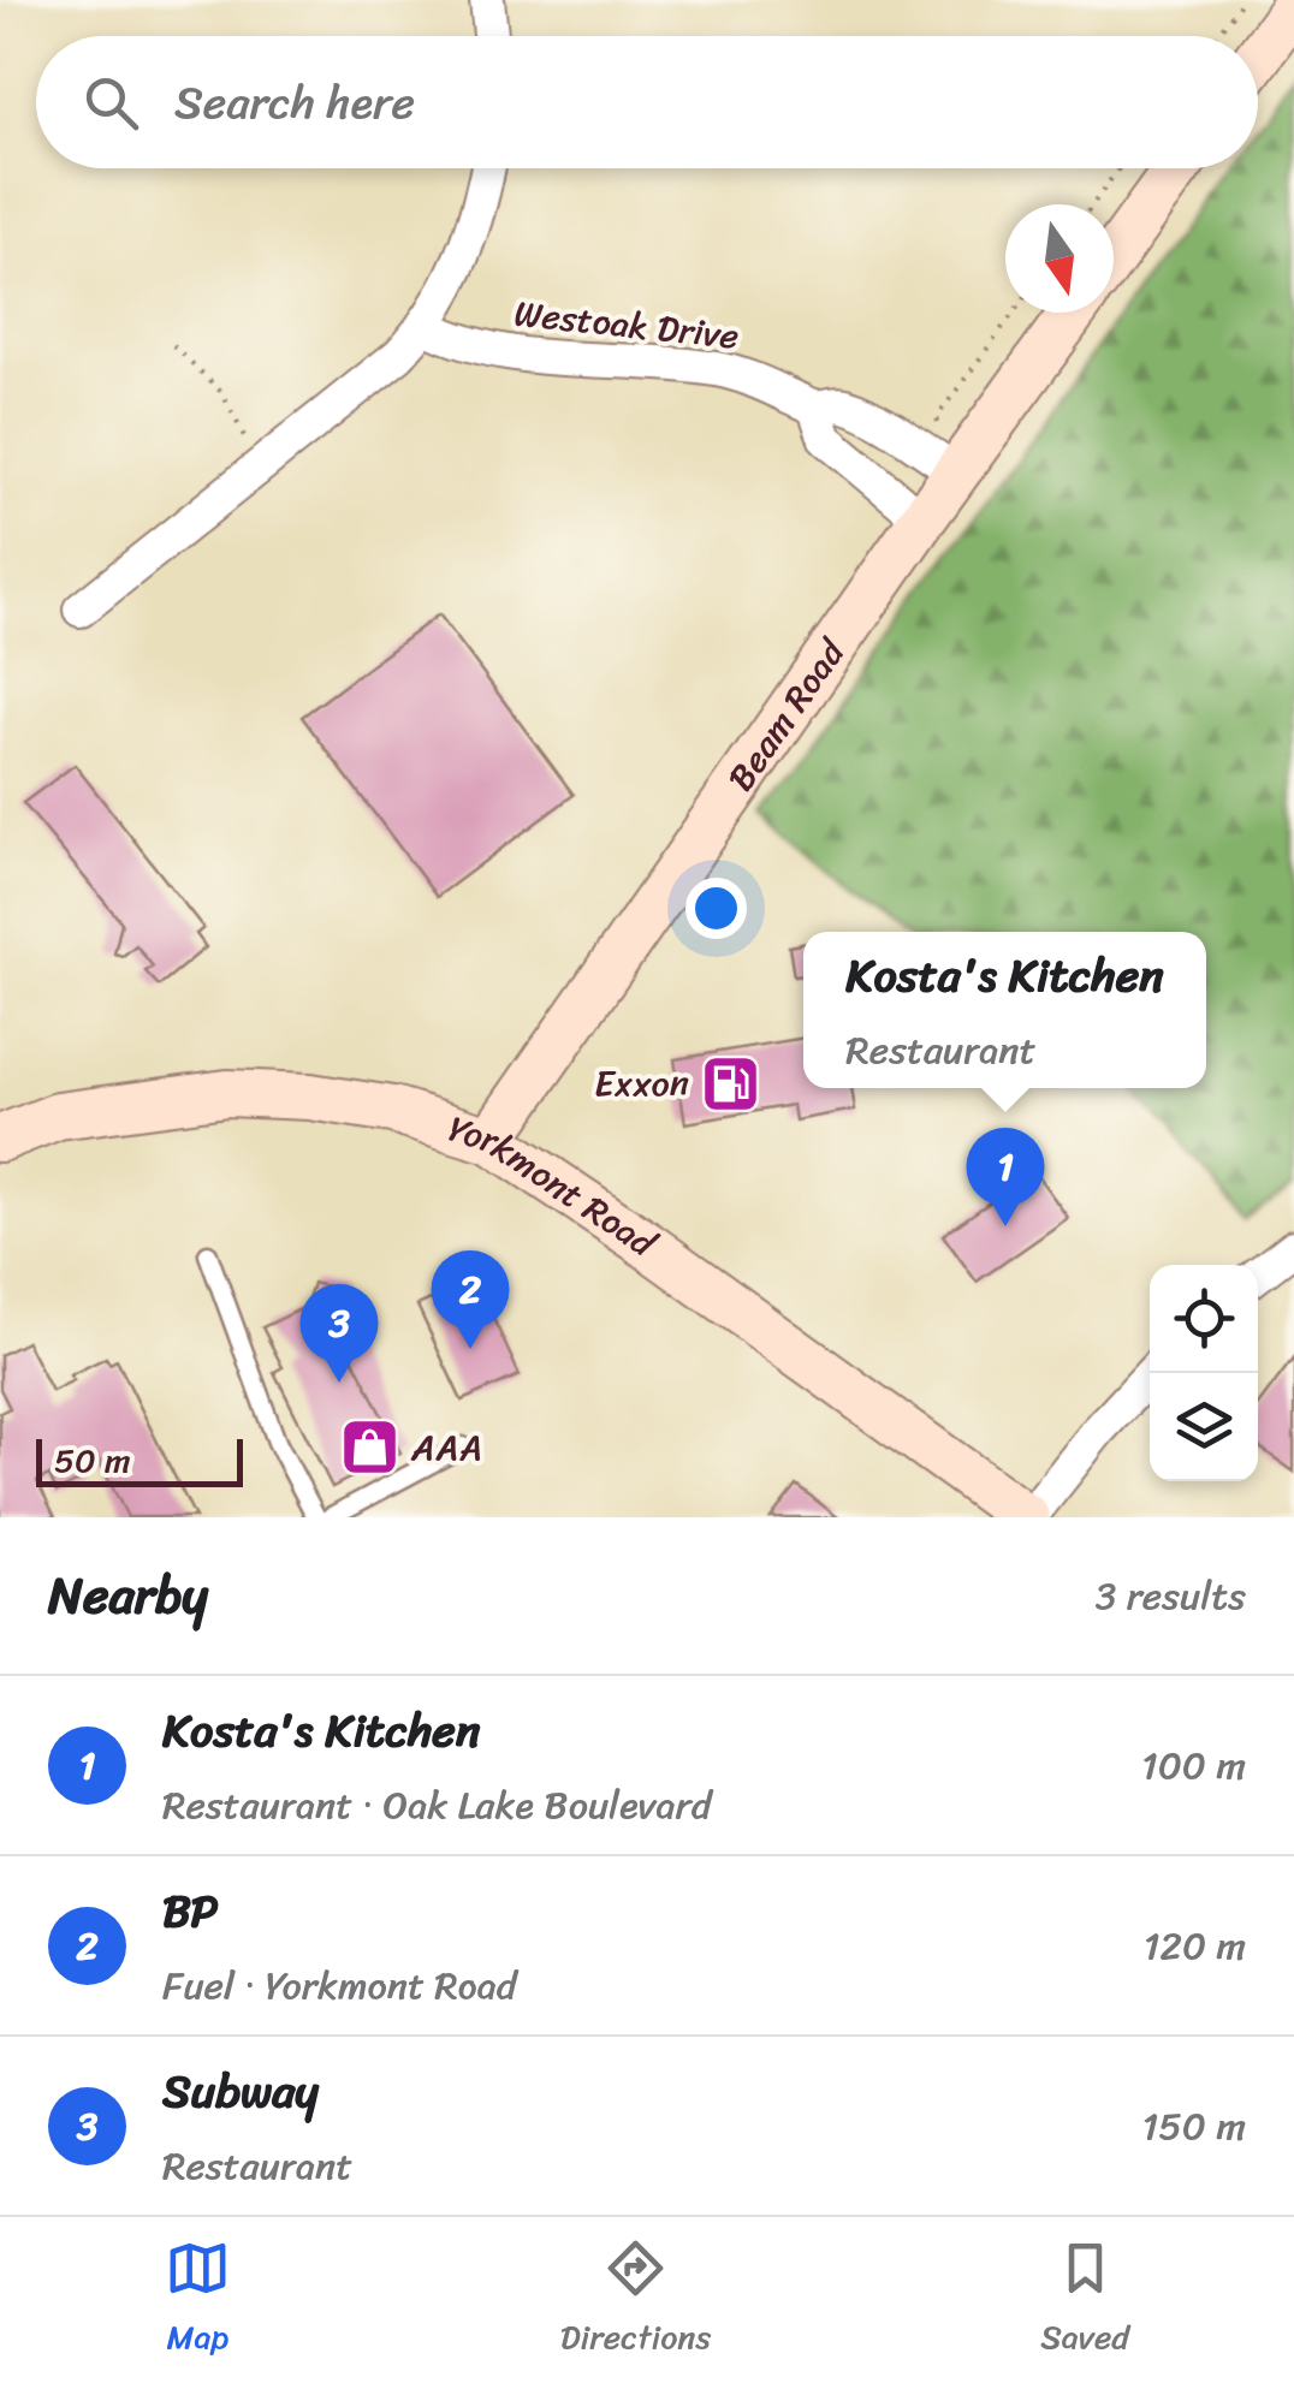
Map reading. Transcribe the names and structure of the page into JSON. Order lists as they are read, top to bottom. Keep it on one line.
{"streets":{"street":["Westoak Drive","Beam Road","Yorkmont Road"]},"crossings":[["Westoak Drive","Beam Road"],["Beam Road","Yorkmont Road"]],"places":{"fuel station":["Exxon"],"shop":["AAA"]},"scale_bar":"50 m","north":"bottom","page":{"search":"Search here","popup":["Kosta's Kitchen","Restaurant"],"pins":["1","2","3"],"scale":"50 m","heading":["Nearby","3 results"],"list":[{"mark":"1","name":"Kosta's Kitchen","note":"Restaurant · Oak Lake Boulevard","value":"100 m"},{"mark":"2","name":"BP","note":"Fuel · Yorkmont Road","value":"120 m"},{"mark":"3","name":"Subway","note":"Restaurant","value":"150 m"}],"nav":["Map","Directions","Saved"]}}
